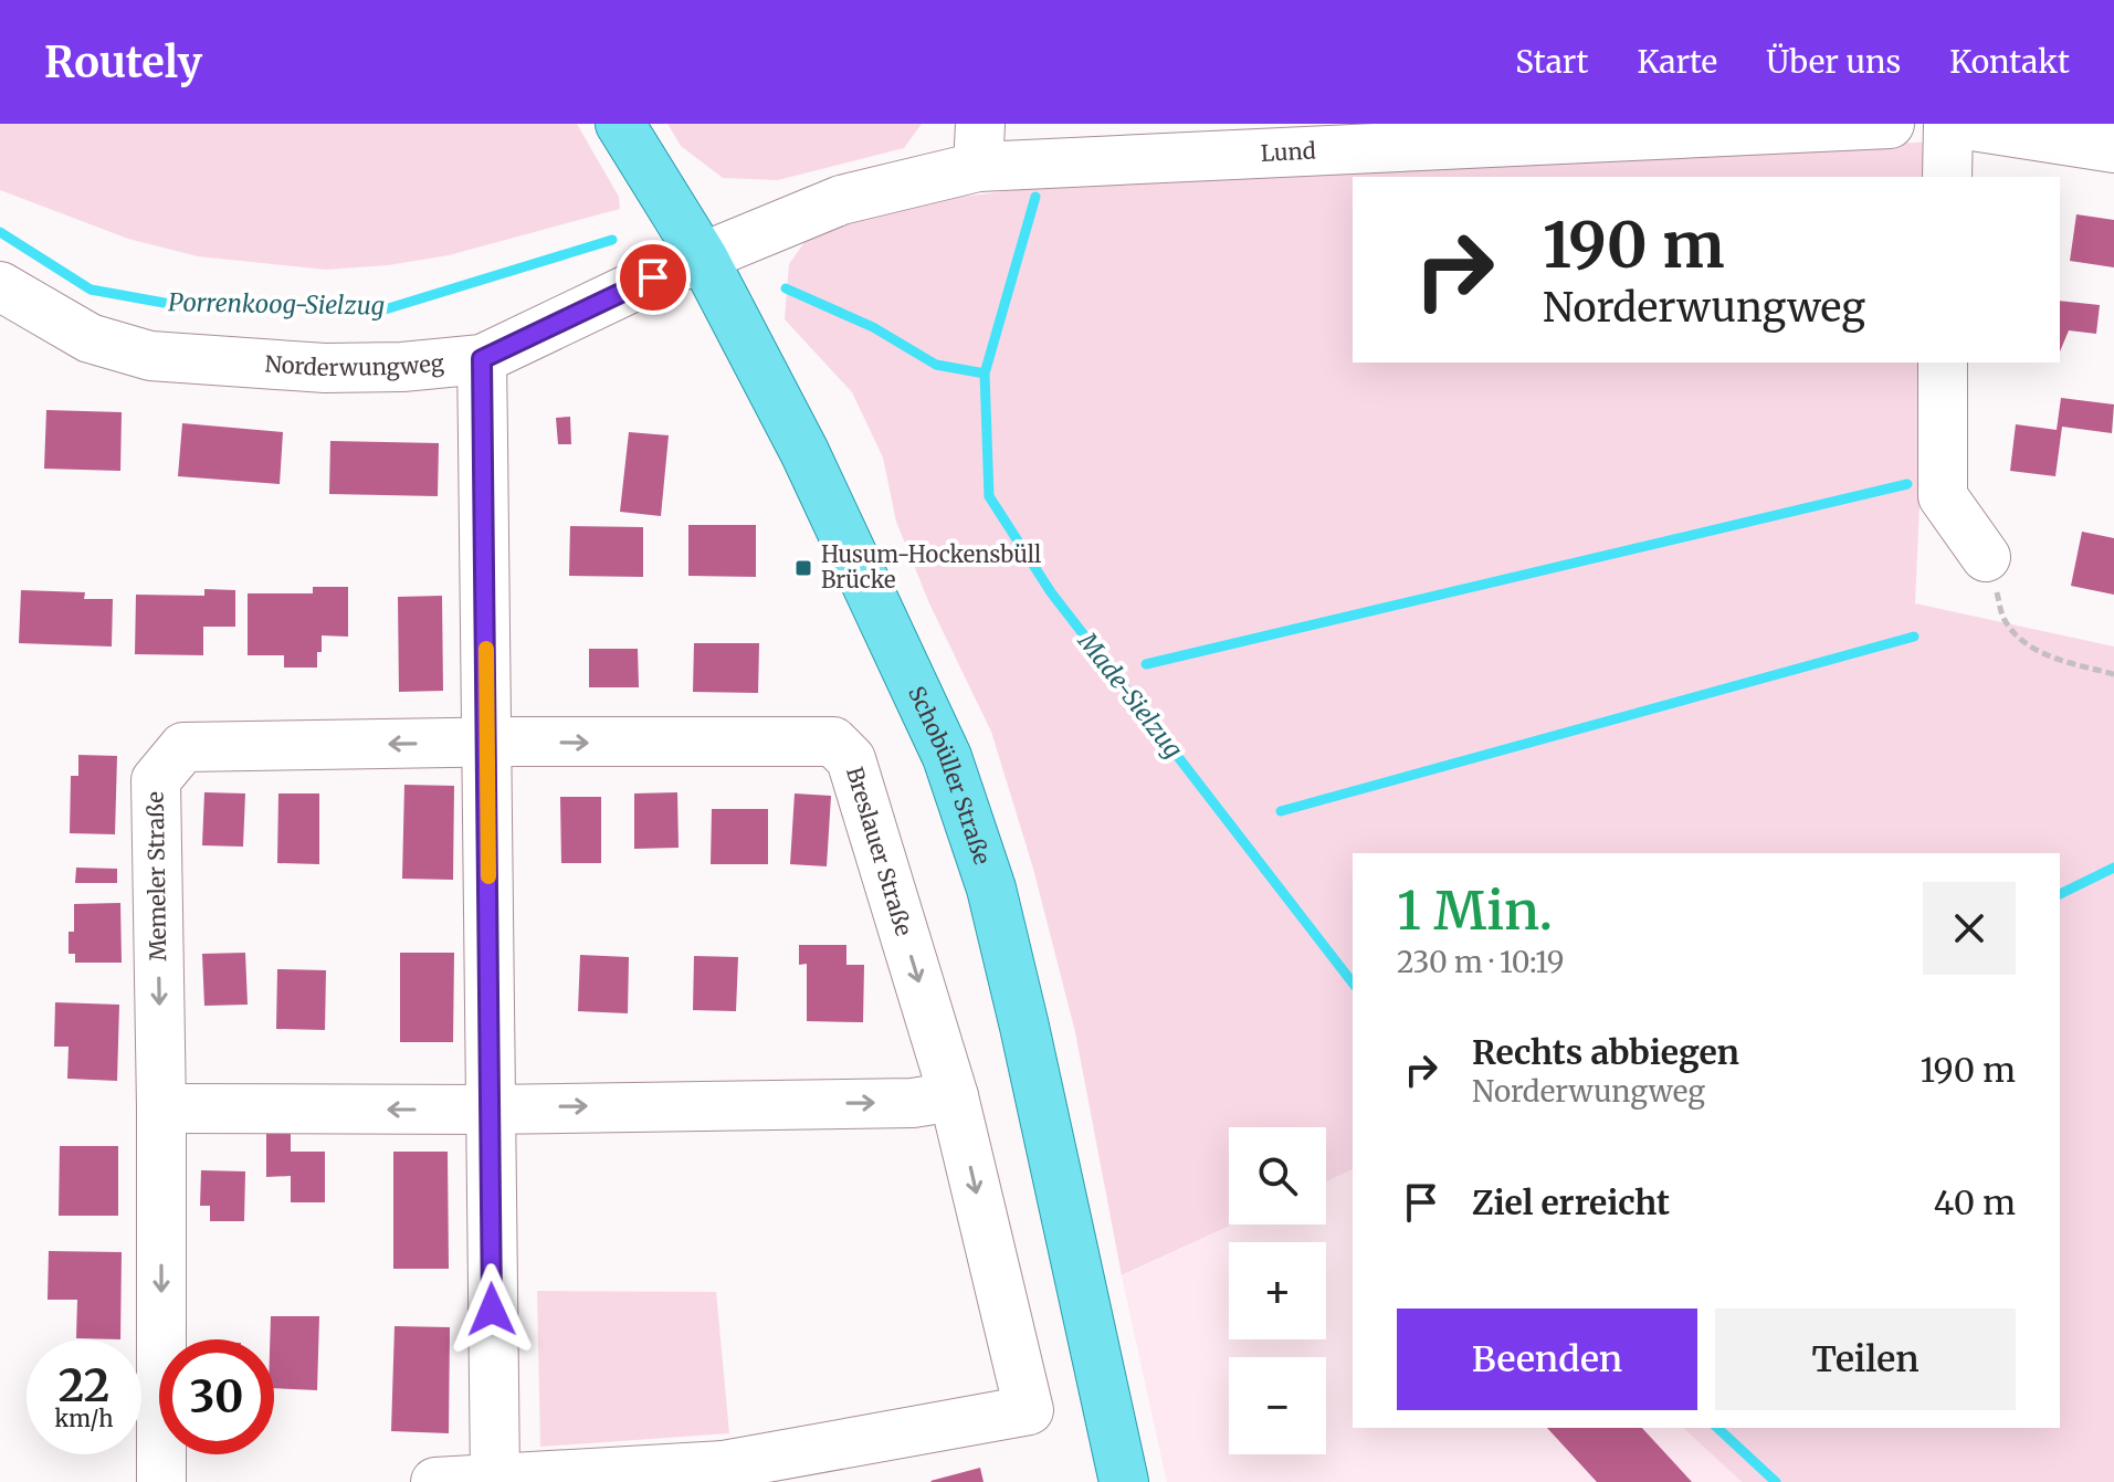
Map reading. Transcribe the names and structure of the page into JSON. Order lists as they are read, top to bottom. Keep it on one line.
{"streets":{"main road":["Schobüller Straße"],"street":["Lund","Norderwungweg","Breslauer Straße","Memeler Straße"]},"crossings":[["Lund","Norderwungweg"],["Lund","Schobüller Straße"],["Norderwungweg","Schobüller Straße"],["Breslauer Straße","Memeler Straße"]],"water":["Porrenkoog-Sielzug","Made-Sielzug"],"places":{"transit":["Husum-Hockensbüll Brücke"]},"page":{"header":"Routely","nav":["Start","Karte","Über uns","Kontakt"],"turn":["190 m","Norderwungweg"],"heading":["1 Min.","230 m · 10:19"],"list":[{"name":"Rechts abbiegen","note":"Norderwungweg","value":"190 m"},{"name":"Ziel erreicht","value":"40 m"}],"map_buttons":["+","−"],"buttons":["Beenden","Teilen"],"speed":"22 km/h","limit":"30"}}
